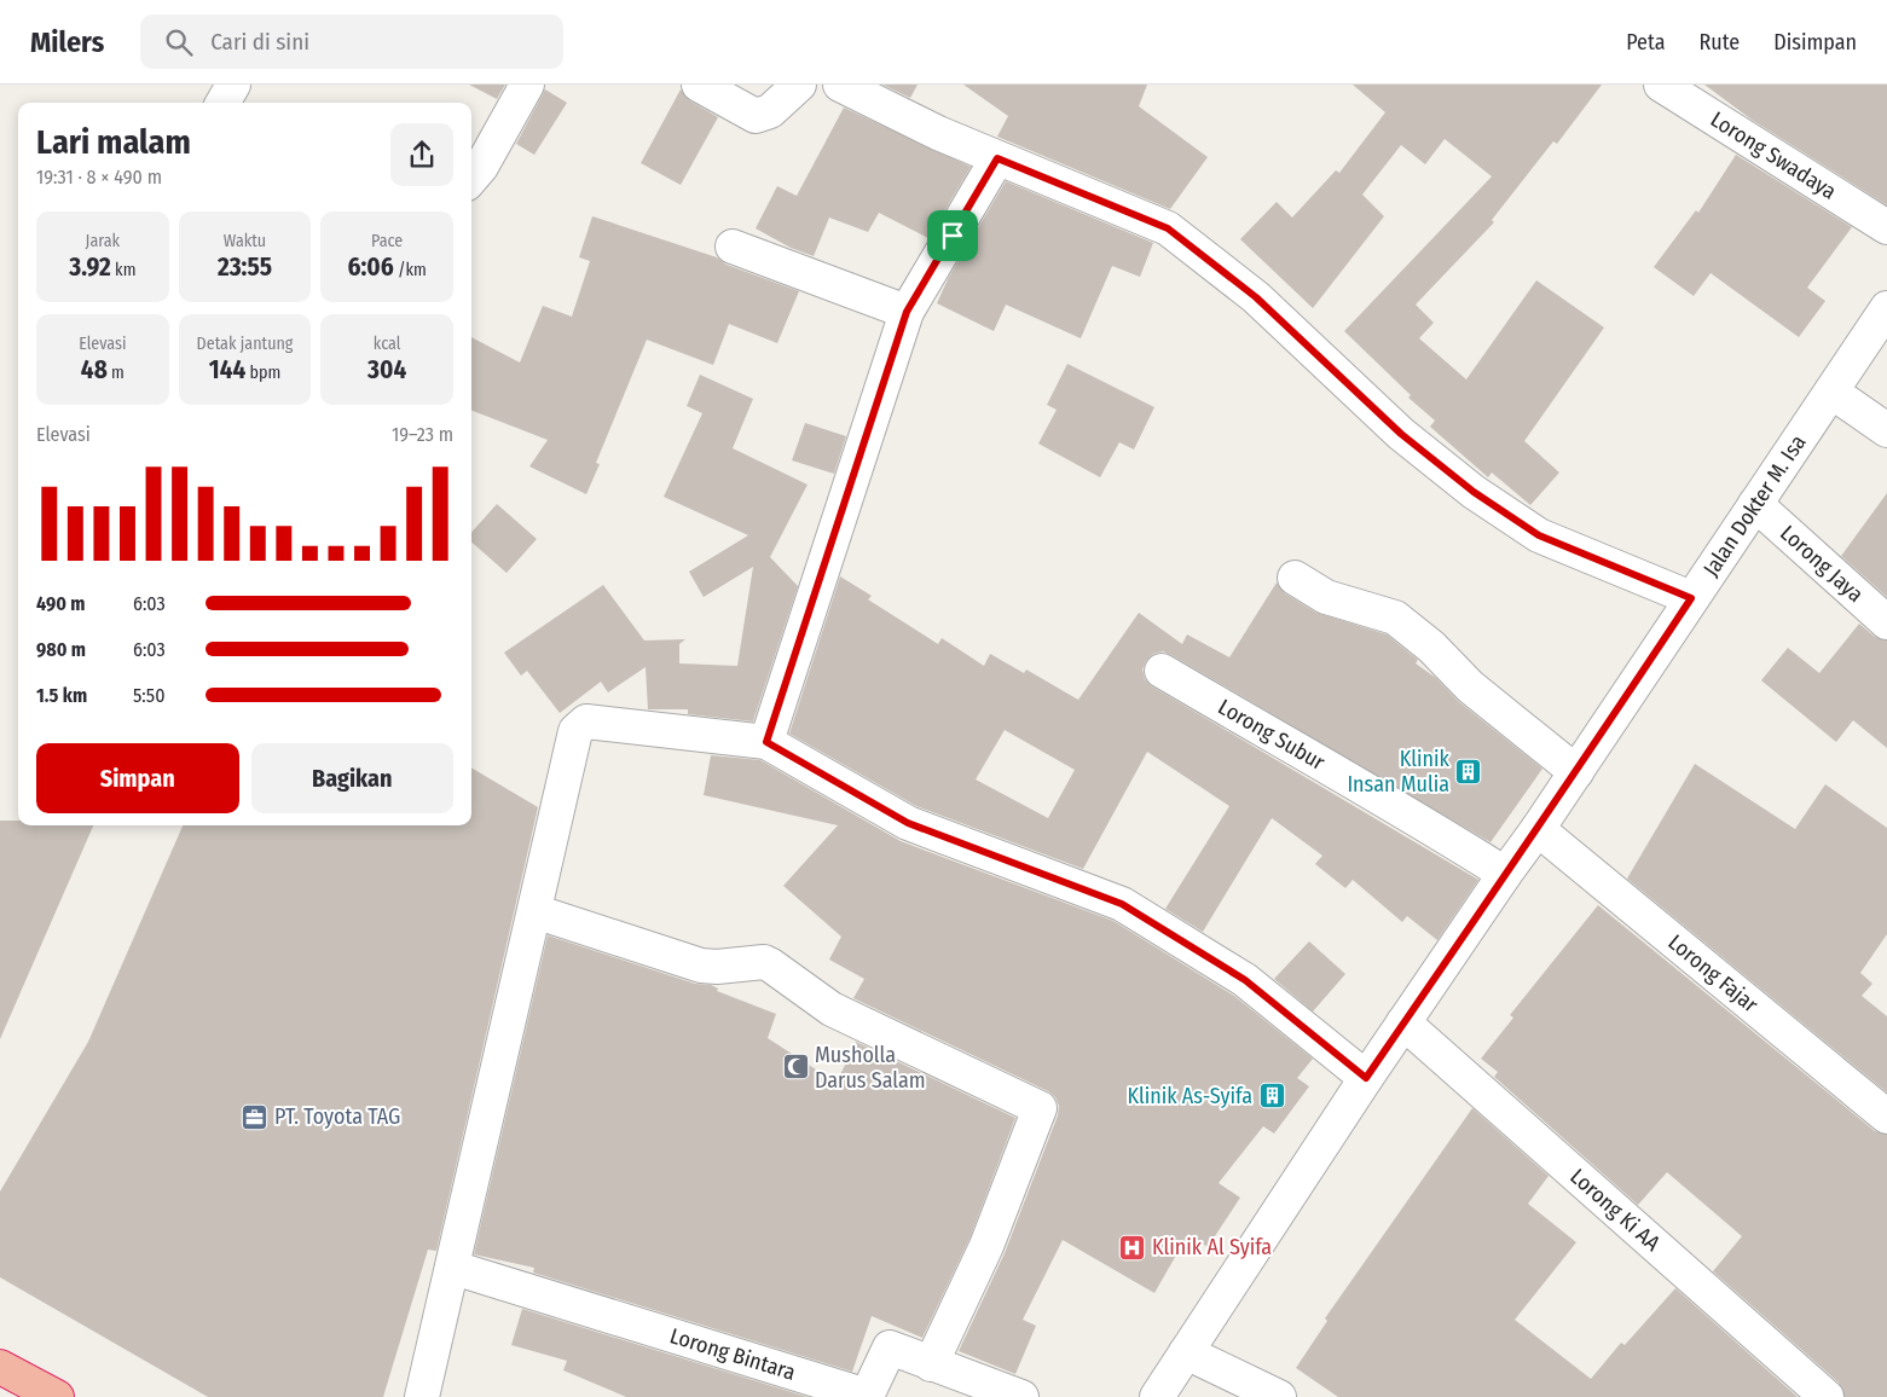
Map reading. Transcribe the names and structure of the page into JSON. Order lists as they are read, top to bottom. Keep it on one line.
{"streets":{"street":["Lorong Swadaya","Jalan Dokter M. Isa","Lorong Jaya","Lorong Subur","Lorong Fajar","Lorong Ki AA","Lorong Bintara"]},"crossings":[["Jalan Dokter M. Isa","Lorong Jaya"],["Jalan Dokter M. Isa","Lorong Subur"],["Jalan Dokter M. Isa","Lorong Fajar"],["Jalan Dokter M. Isa","Lorong Ki AA"]],"places":{"building":["Klinik Insan Mulia","Klinik As-Syifa"],"mosque":["Musholla Darus Salam"],"office":["PT. Toyota TAG"],"hospital":["Klinik Al Syifa"]},"page":{"header":"Milers","search":"Cari di sini","nav":["Peta","Rute","Disimpan"],"heading":["Lari malam","19:31 · 8 × 490 m"],"stats":[["Jarak","3.92 km"],["Waktu","23:55"],["Pace","6:06 /km"],["Elevasi","48 m"],["Detak jantung","144 bpm"],["kcal","304"]],"chart":["Elevasi","19–23 m"],"list":[{"name":"490 m","note":"6:03"},{"name":"980 m","note":"6:03"},{"name":"1.5 km","note":"5:50"}],"buttons":["Simpan","Bagikan"]}}
